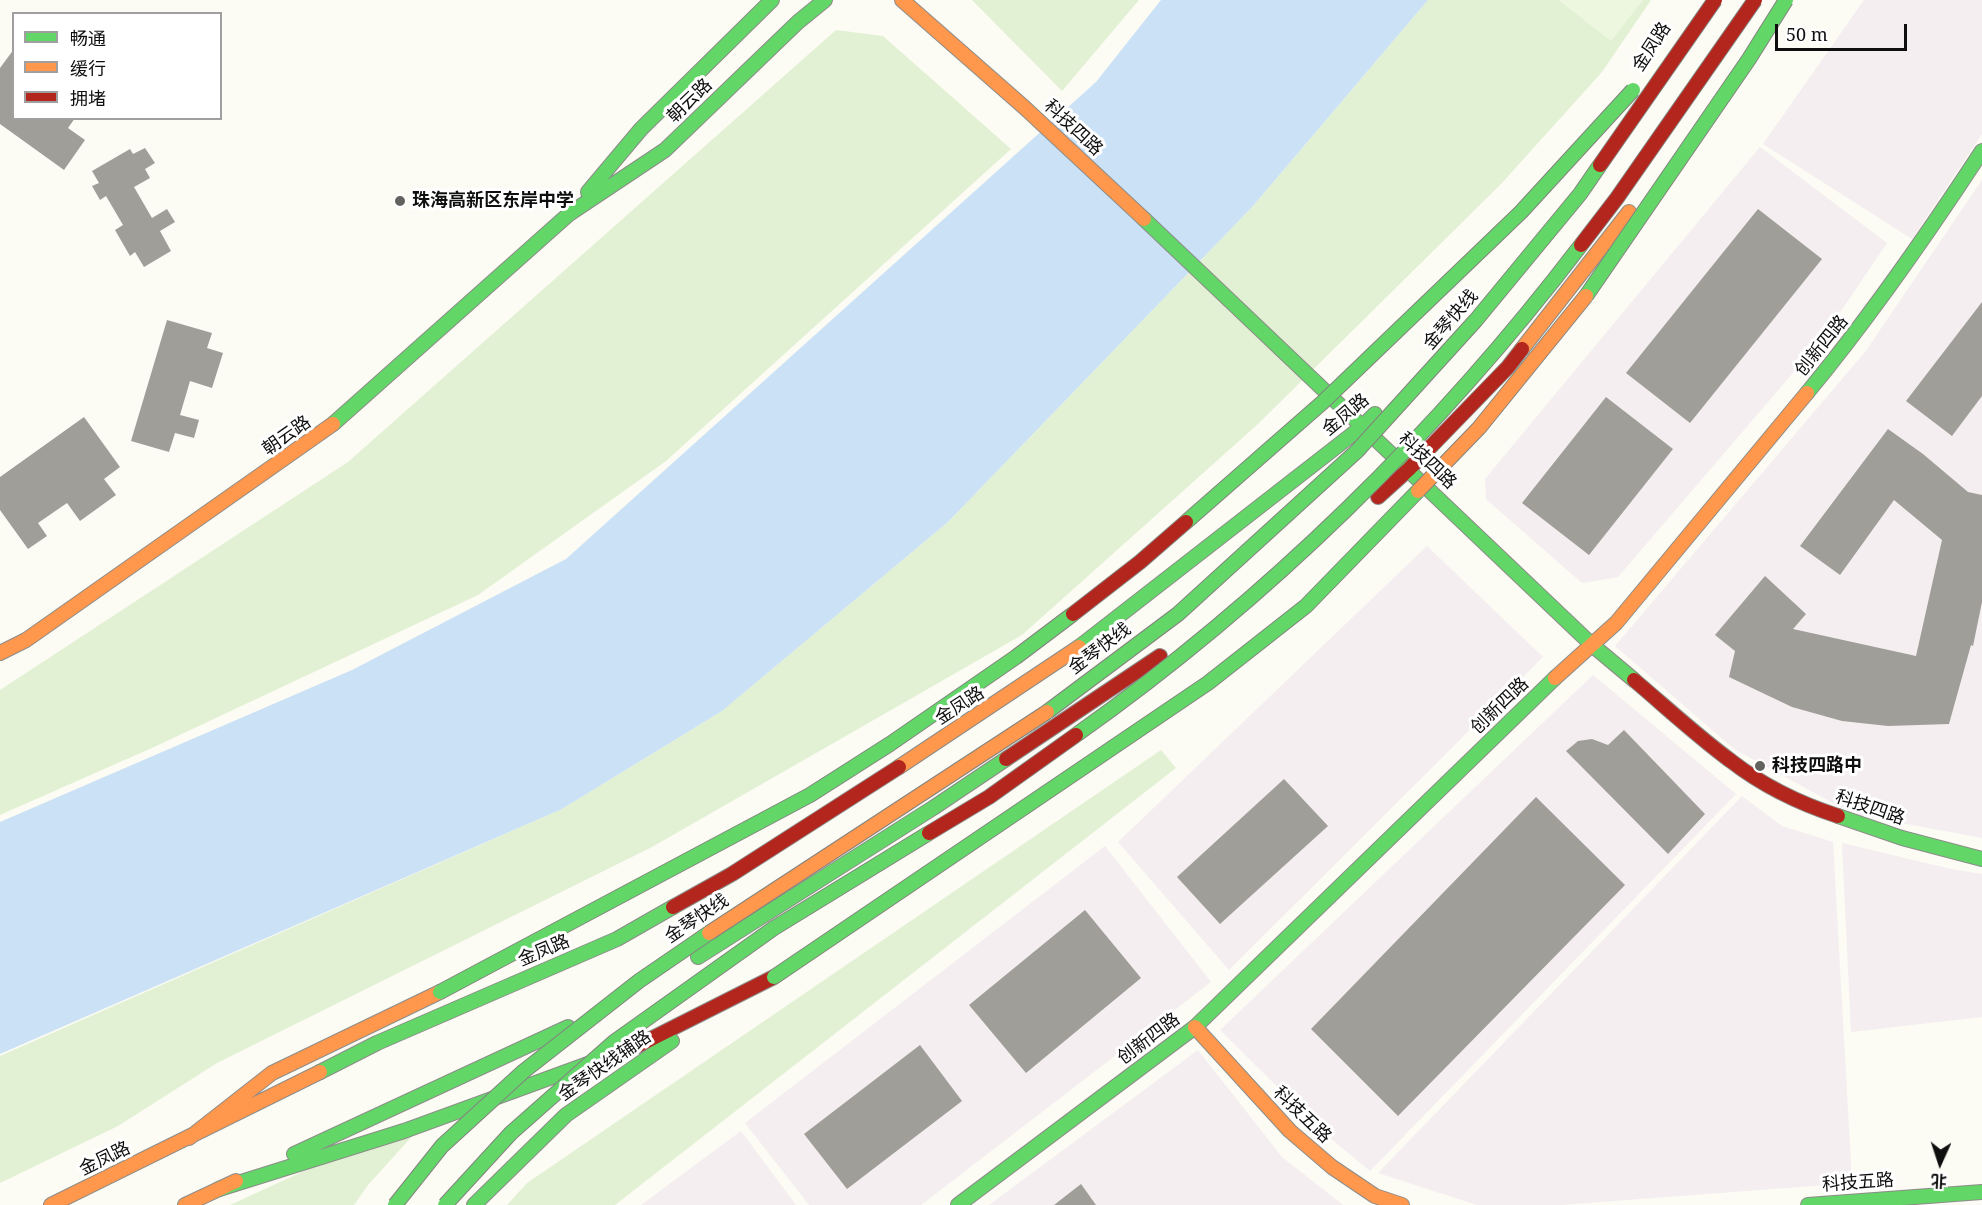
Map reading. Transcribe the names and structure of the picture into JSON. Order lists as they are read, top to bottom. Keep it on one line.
{"streets":{"main road":["金凤路","朝云路","科技四路","金琴快线","创新四路","金琴快线辅路","科技五路"]},"crossings":[["金凤路","科技四路"],["科技四路","创新四路"],["创新四路","科技五路"]],"places":["珠海高新区东岸中学","科技四路中"],"legend":["畅通","缓行","拥堵"],"scale_bar":"50 m","north":"bottom"}
